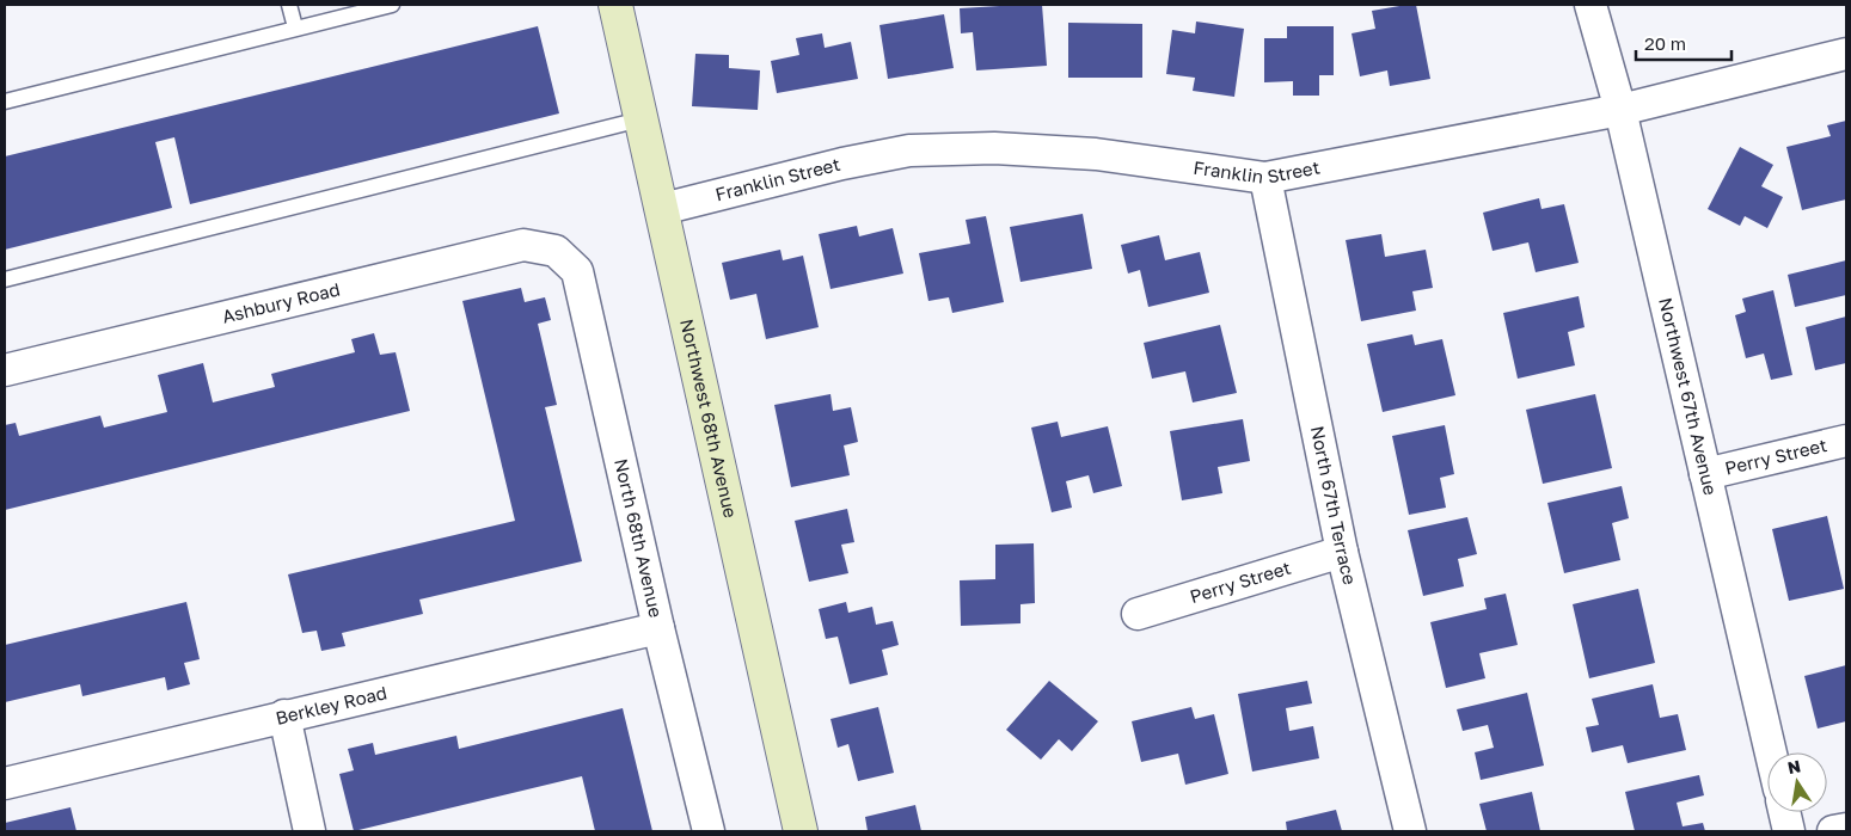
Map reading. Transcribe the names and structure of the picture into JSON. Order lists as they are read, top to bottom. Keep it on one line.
{"streets":{"street":["Franklin Street","Ashbury Road","Northwest 67th Avenue","Northwest 68th Avenue","Perry Street","North 67th Terrace","North 68th Avenue","Berkley Road"]},"crossings":[["Franklin Street","Northwest 67th Avenue"],["Franklin Street","Northwest 68th Avenue"],["Franklin Street","North 67th Terrace"],["Ashbury Road","North 68th Avenue"],["Northwest 67th Avenue","Perry Street"],["Perry Street","North 67th Terrace"],["North 68th Avenue","Berkley Road"]],"scale_bar":"20 m","north":"top"}
